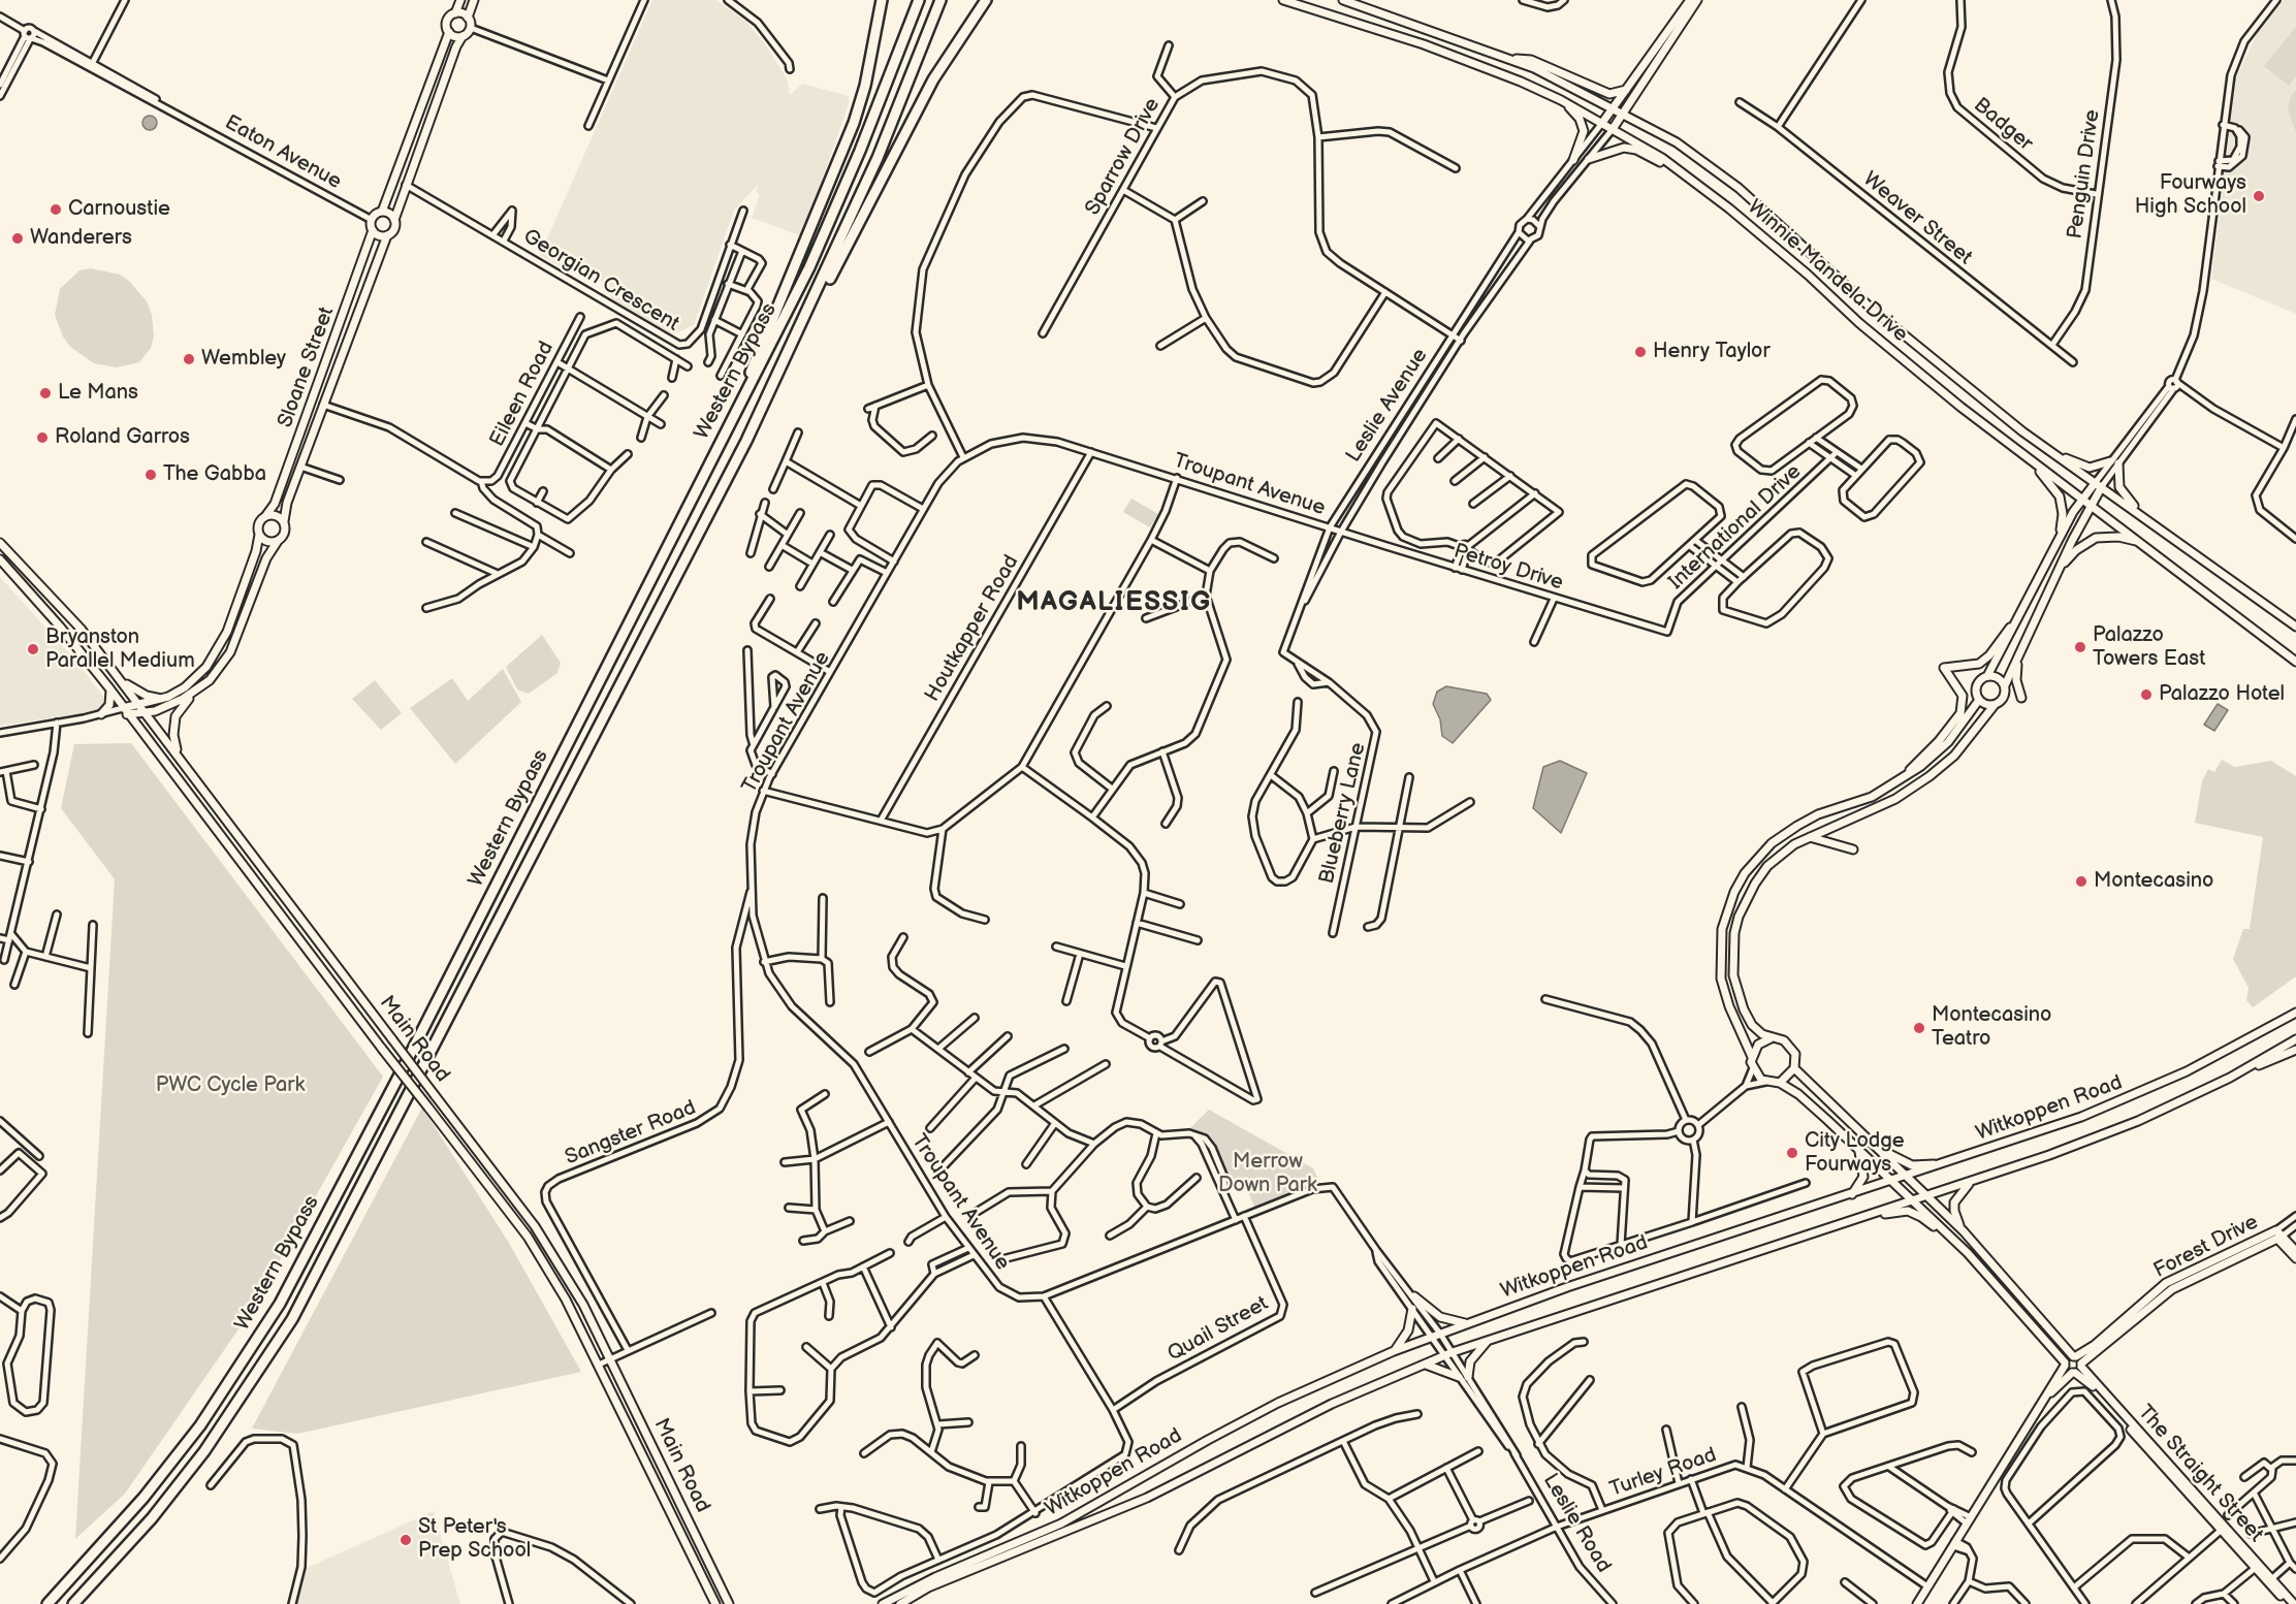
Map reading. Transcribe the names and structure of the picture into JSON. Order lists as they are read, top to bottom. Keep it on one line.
{"streets":{"highway":["Western Bypass"],"main road":["Winnie Mandela Drive","Sloane Street","Main Road","Witkoppen Road","Forest Drive","The Straight Street"],"street":["Badger","Eaton Avenue","Sparrow Drive","Penguin Drive","Weaver Street","Georgian Crescent","Eileen Road","Leslie Avenue","Troupant Avenue","International Drive","Petroy Drive","Houtkapper Road","Blueberry Lane","Sangster Road","Quail Street","Turley Road","Leslie Road"]},"crossings":[["Badger","Penguin Drive"],["Eaton Avenue","Sloane Street"],["Sparrow Drive","Leslie Avenue"],["Penguin Drive","Weaver Street"],["Leslie Avenue","Troupant Avenue"],["Leslie Avenue","Petroy Drive"],["Leslie Avenue","Blueberry Lane"],["Troupant Avenue","Petroy Drive"],["Troupant Avenue","Houtkapper Road"],["Troupant Avenue","Sangster Road"],["Troupant Avenue","Quail Street"],["Troupant Avenue","Leslie Road"],["International Drive","Petroy Drive"],["Witkoppen Road","Leslie Road"],["Forest Drive","The Straight Street"],["Turley Road","Leslie Road"]],"districts":["MAGALIESSIG"],"parks":["PWC Cycle Park","Merrow Down Park"],"places":["Fourways High School","Carnoustie","Wanderers","Henry Taylor","Wembley","Le Mans","Roland Garros","The Gabba","Palazzo Towers East","Bryanston Parallel Medium","Palazzo Hotel","Montecasino","Montecasino Teatro","City Lodge Fourways","St Peter's Prep School"]}
